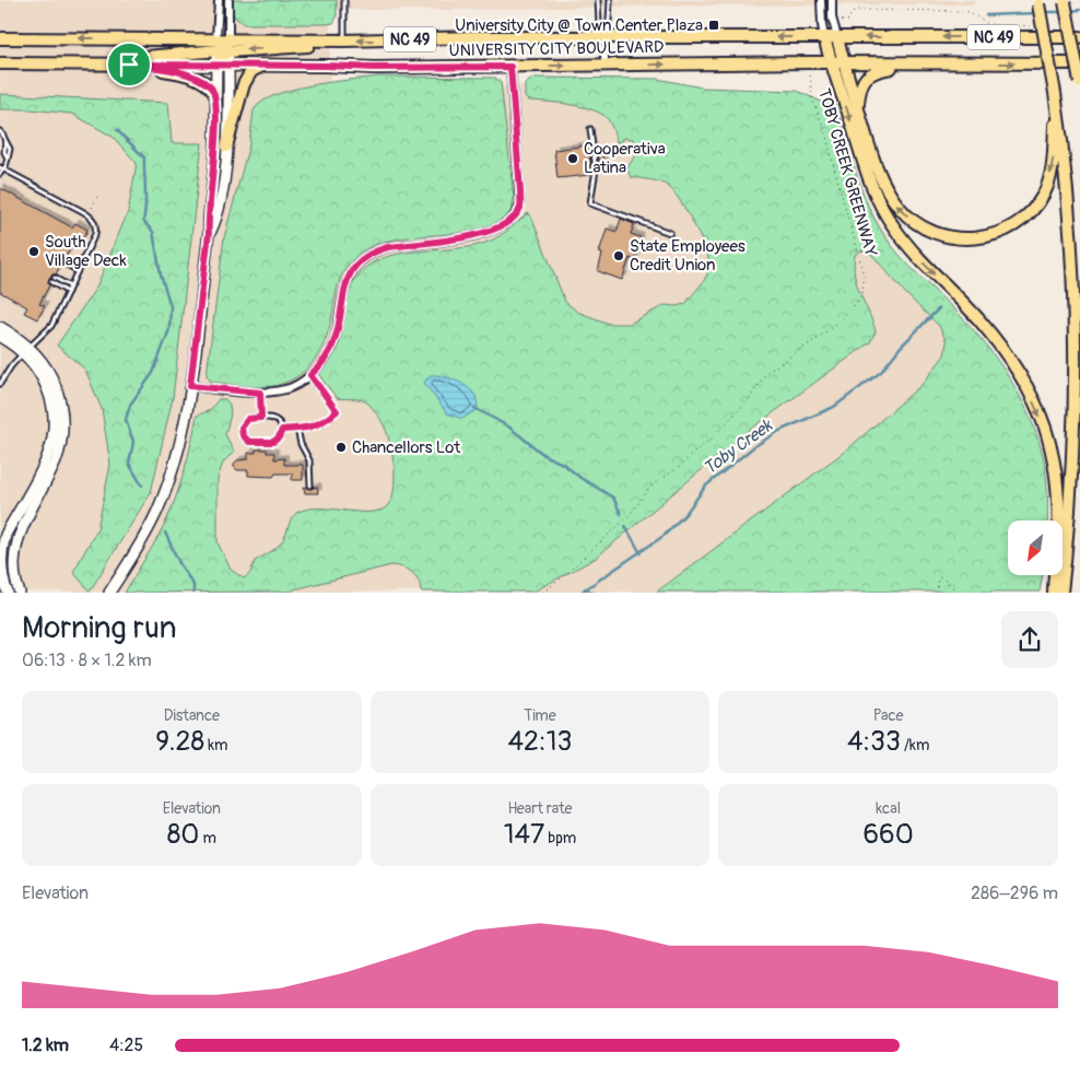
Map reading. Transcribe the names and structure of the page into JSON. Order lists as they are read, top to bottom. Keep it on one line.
{"streets":{"main road":["NC 49","UNIVERSITY CITY BOULEVARD"],"path":["TOBY CREEK GREENWAY"]},"water":["Toby Creek"],"places":{"transit":["University City @ Town Center Plaza"],"other":["Cooperativa Latina","South Village Deck","State Employees Credit Union","Chancellors Lot"]},"north":"bottom left","page":{"heading":["Morning run","06:13 · 8 × 1.2 km"],"stats":[["Distance","9.28 km"],["Time","42:13"],["Pace","4:33 /km"],["Elevation","80 m"],["Heart rate","147 bpm"],["kcal","660"]],"chart":["Elevation","286–296 m"],"list":[{"name":"1.2 km","note":"4:25"}]}}
